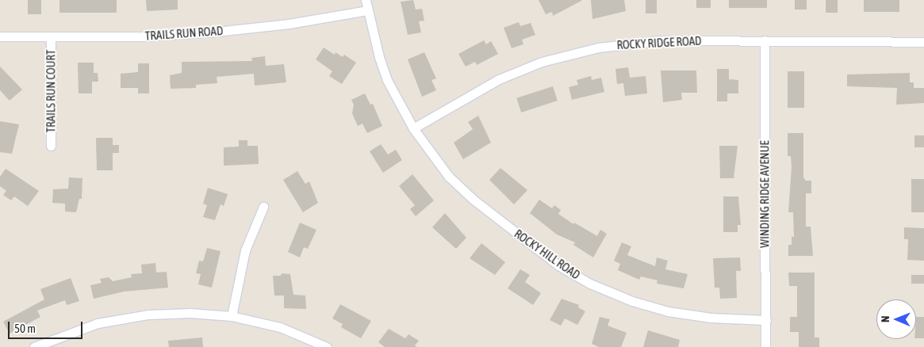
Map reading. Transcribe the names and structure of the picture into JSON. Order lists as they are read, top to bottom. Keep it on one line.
{"streets":{"street":["TRAILS RUN ROAD","ROCKY RIDGE ROAD","TRAILS RUN COURT","WINDING RIDGE AVENUE","ROCKY HILL ROAD"]},"crossings":[["TRAILS RUN ROAD","TRAILS RUN COURT"],["TRAILS RUN ROAD","ROCKY HILL ROAD"],["ROCKY RIDGE ROAD","WINDING RIDGE AVENUE"],["ROCKY RIDGE ROAD","ROCKY HILL ROAD"],["WINDING RIDGE AVENUE","ROCKY HILL ROAD"]],"scale_bar":"50 m","north":"left"}
